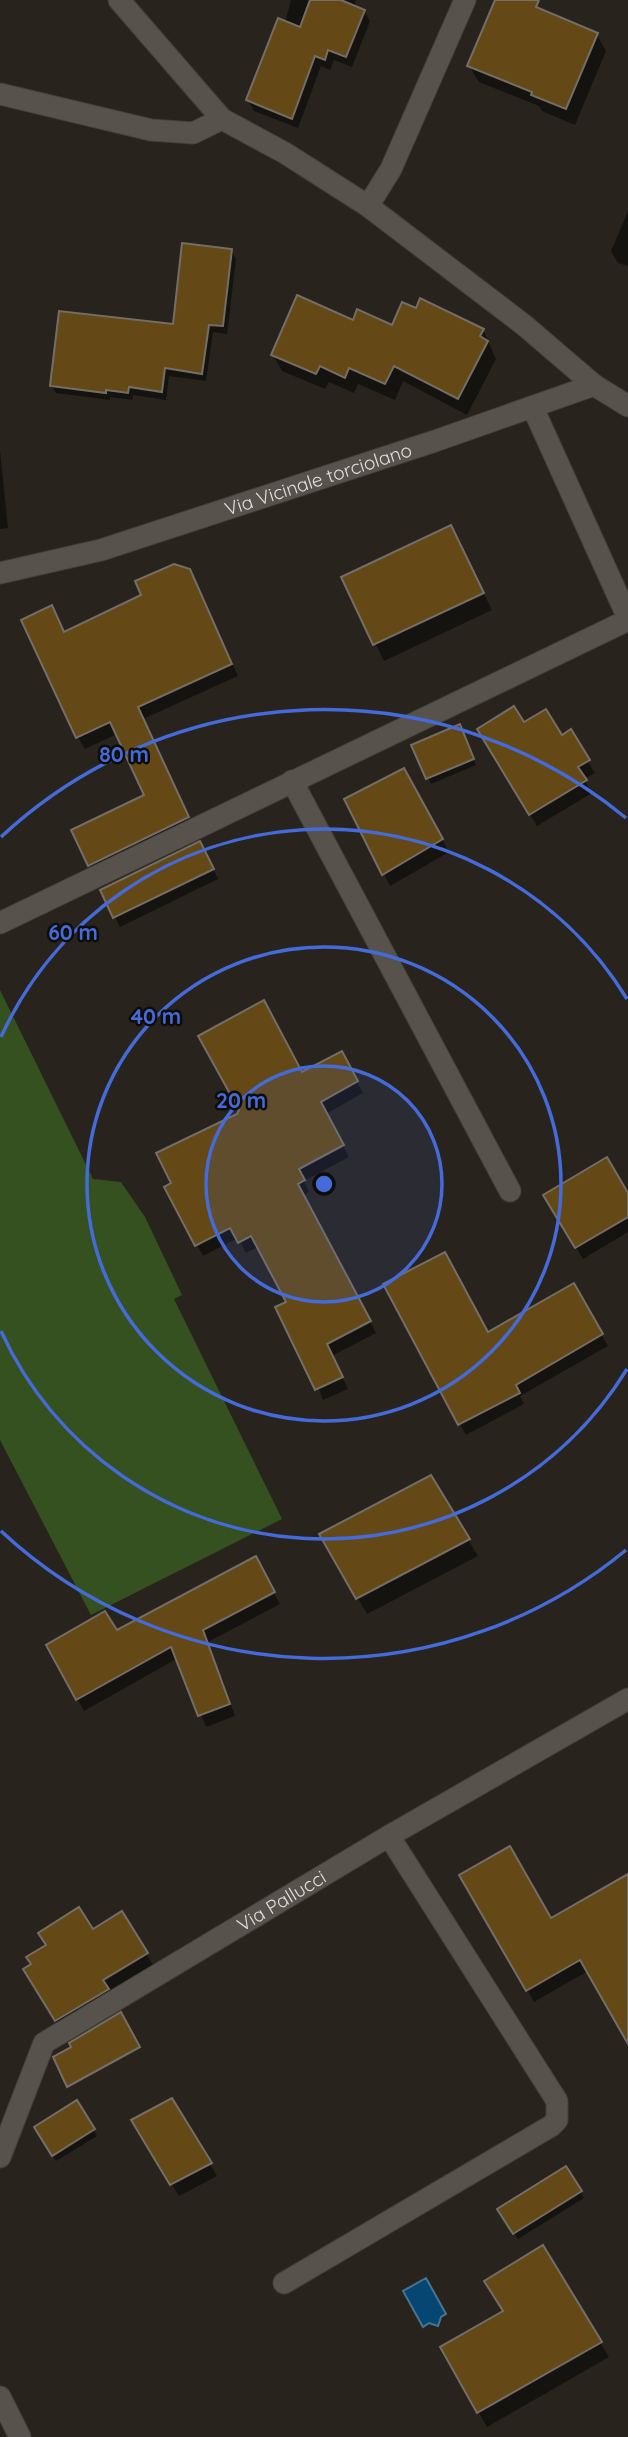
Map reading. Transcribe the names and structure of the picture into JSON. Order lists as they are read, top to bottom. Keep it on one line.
{"streets":{"street":["Via Vicinale torciolano","Via Pallucci"]},"rings":["80 m","60 m","40 m","20 m"]}
